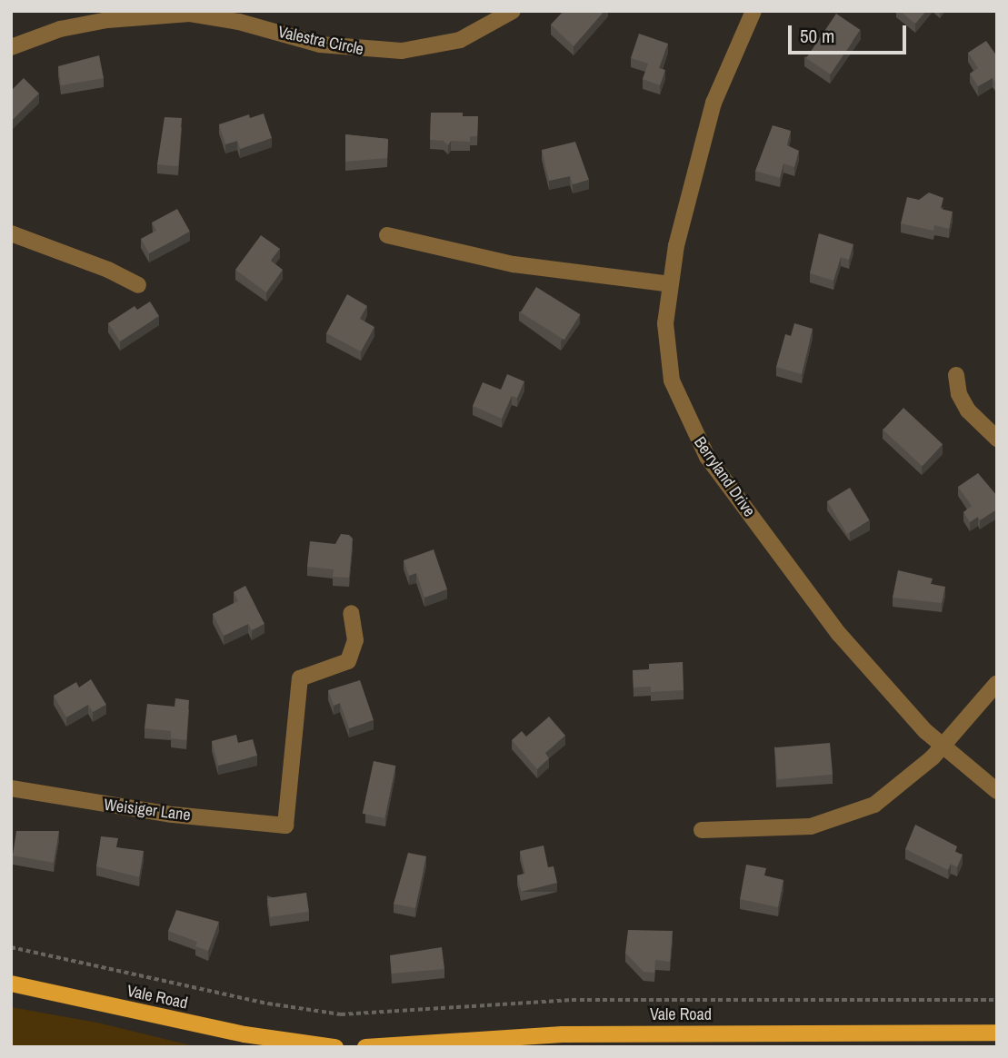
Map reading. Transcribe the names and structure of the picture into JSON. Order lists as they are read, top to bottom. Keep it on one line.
{"streets":{"main road":["Vale Road"],"street":["Valestra Circle","Berryland Drive","Weisiger Lane"]},"scale_bar":"50 m"}
